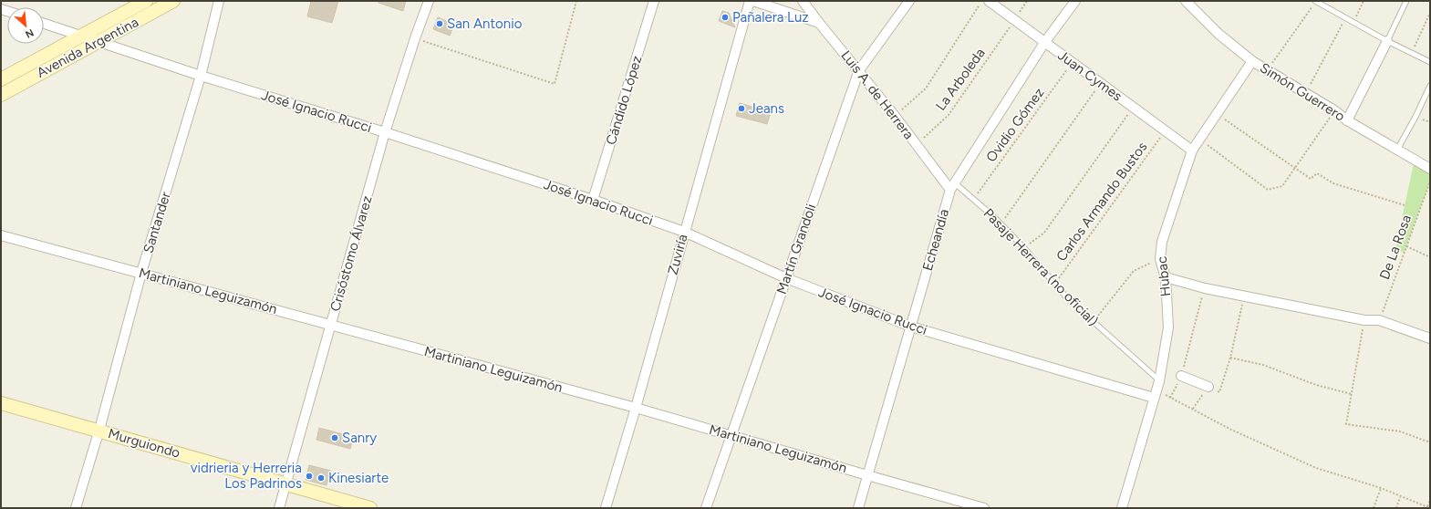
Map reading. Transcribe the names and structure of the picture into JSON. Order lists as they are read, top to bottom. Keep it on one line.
{"streets":{"street":["Avenida Argentina","Juan Cymes","Simón Guerrero","Luis A. de Herrera","Cándido López","José Ignacio Rucci","Santander","Echeandía","Martín Grandoli","Crisóstomo Álvarez","Zuviría","Hubac","Martiniano Leguizamón","Murguiondo"],"lane":["Pasaje Herrera (no oficial)"],"path":["La Arboleda","Ovidio Gómez","Carlos Armando Bustos","De La Rosa"]},"crossings":[["Avenida Argentina","José Ignacio Rucci"],["Juan Cymes","La Arboleda"],["Juan Cymes","Ovidio Gómez"],["Juan Cymes","Carlos Armando Bustos"],["Juan Cymes","Echeandía"],["Juan Cymes","Hubac"],["La Arboleda","Luis A. de Herrera"],["Simón Guerrero","Hubac"],["Luis A. de Herrera","Echeandía"],["Luis A. de Herrera","Martín Grandoli"],["Luis A. de Herrera","Pasaje Herrera (no oficial)"],["Cándido López","José Ignacio Rucci"],["José Ignacio Rucci","Santander"],["José Ignacio Rucci","Echeandía"],["José Ignacio Rucci","Martín Grandoli"],["José Ignacio Rucci","Crisóstomo Álvarez"],["José Ignacio Rucci","Zuviría"],["José Ignacio Rucci","Hubac"],["Ovidio Gómez","Pasaje Herrera (no oficial)"],["Carlos Armando Bustos","Pasaje Herrera (no oficial)"],["Santander","Martiniano Leguizamón"],["Santander","Murguiondo"],["Echeandía","Pasaje Herrera (no oficial)"],["Echeandía","Martiniano Leguizamón"],["Martín Grandoli","Martiniano Leguizamón"],["Crisóstomo Álvarez","Martiniano Leguizamón"],["Crisóstomo Álvarez","Murguiondo"],["Zuviría","Martiniano Leguizamón"],["Pasaje Herrera (no oficial)","Hubac"]],"places":["Pañalera Luz","San Antonio","Jeans","Sanry","vidrieria y Herreria Los Padrinos","Kinesiarte"],"north":"bottom right"}
